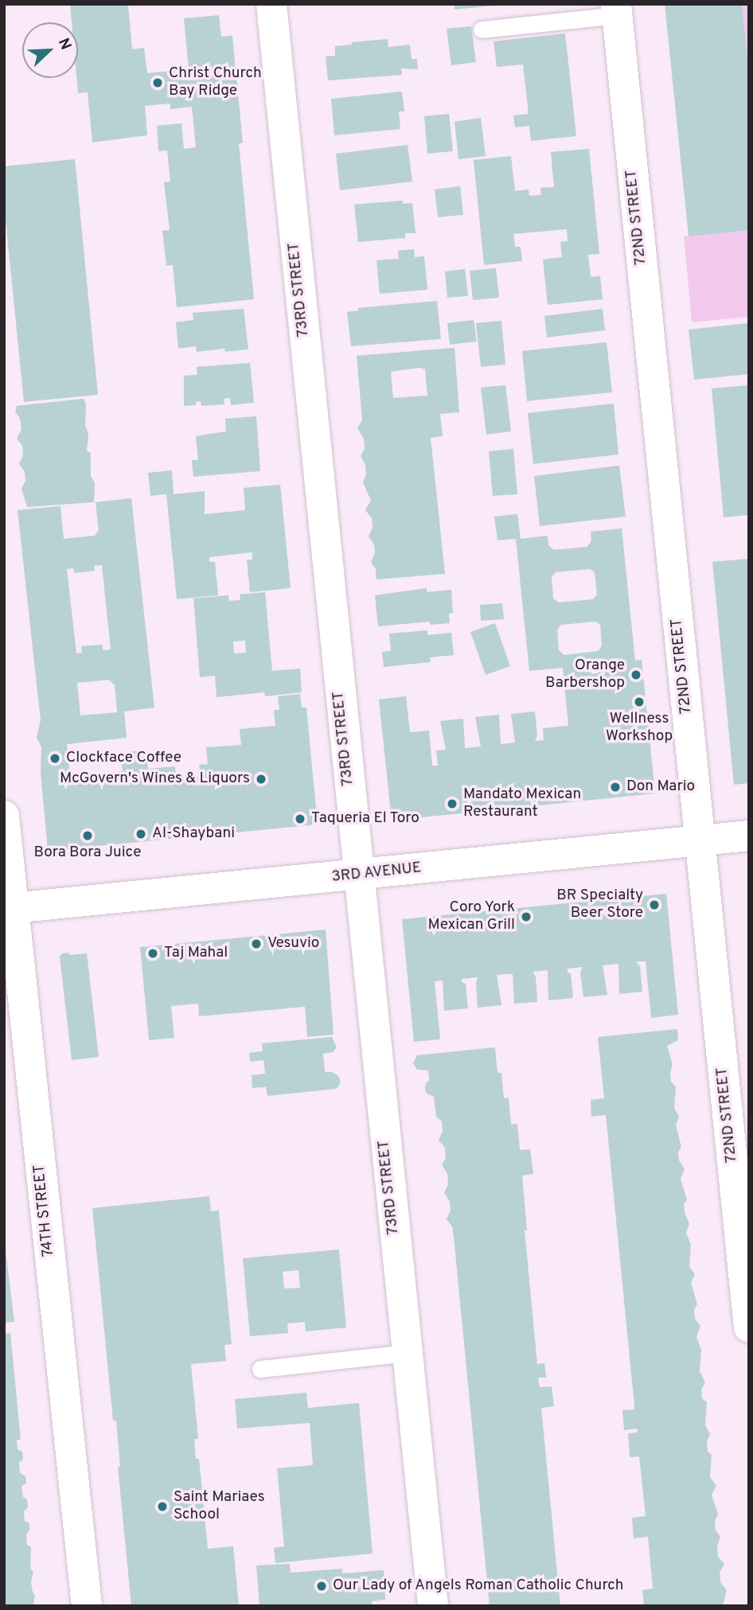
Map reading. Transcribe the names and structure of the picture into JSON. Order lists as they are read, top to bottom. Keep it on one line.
{"streets":{"street":["72ND STREET","73RD STREET","3RD AVENUE","74TH STREET"]},"crossings":[["72ND STREET","3RD AVENUE"],["73RD STREET","3RD AVENUE"],["3RD AVENUE","74TH STREET"]],"places":["Christ Church Bay Ridge","Orange Barbershop","Wellness Workshop","Clockface Coffee","McGovern's Wines & Liquors","Don Mario","Mandato Mexican Restaurant","Taqueria El Toro","Al-Shaybani","Bora Bora Juice","BR Specialty Beer Store","Coro York Mexican Grill","Vesuvio","Taj Mahal","Saint Mariaes School","Our Lady of Angels Roman Catholic Church"],"north":"top right"}
